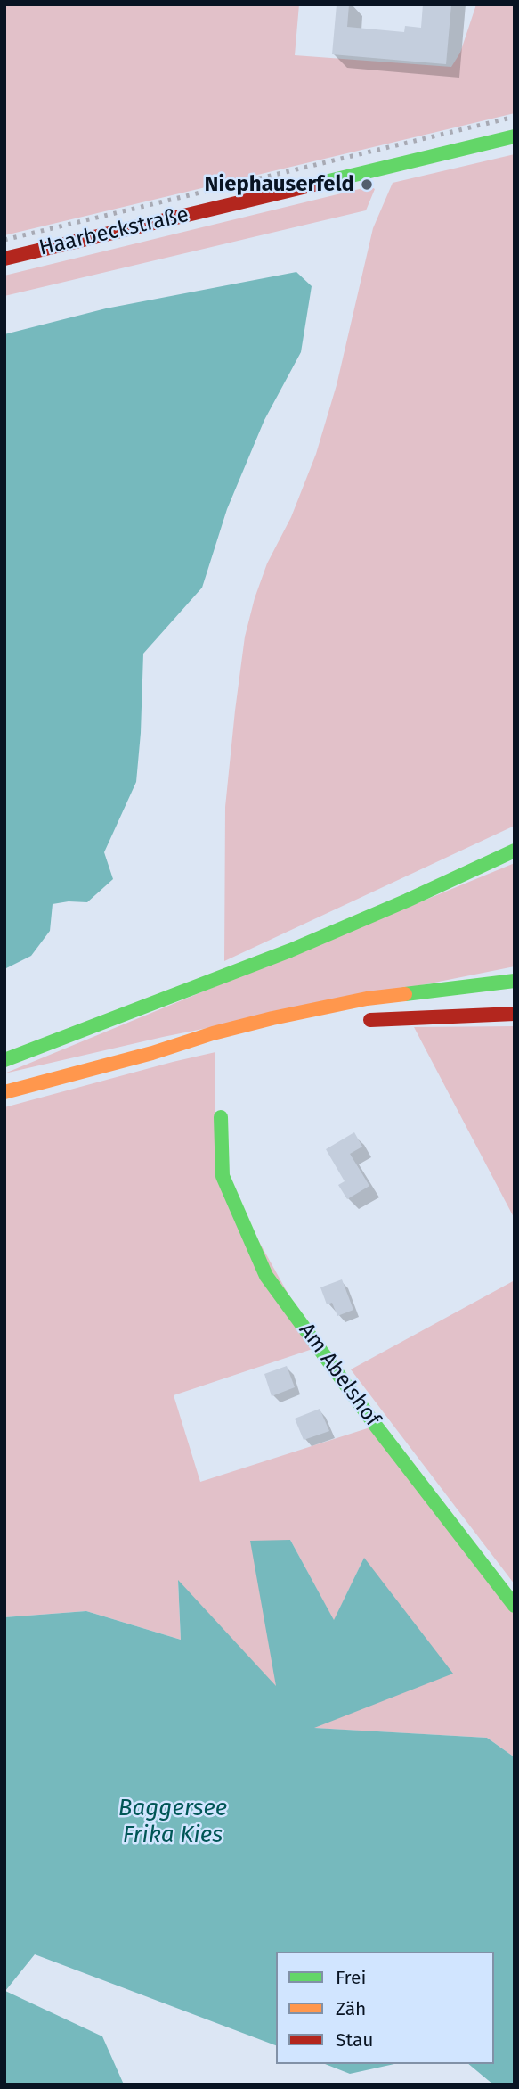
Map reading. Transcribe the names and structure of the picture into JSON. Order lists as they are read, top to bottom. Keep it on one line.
{"streets":{"main road":["Haarbeckstraße","Am Abelshof"]},"water":["Baggersee Frika Kies"],"places":["Niephauserfeld"],"legend":["Frei","Zäh","Stau"]}
